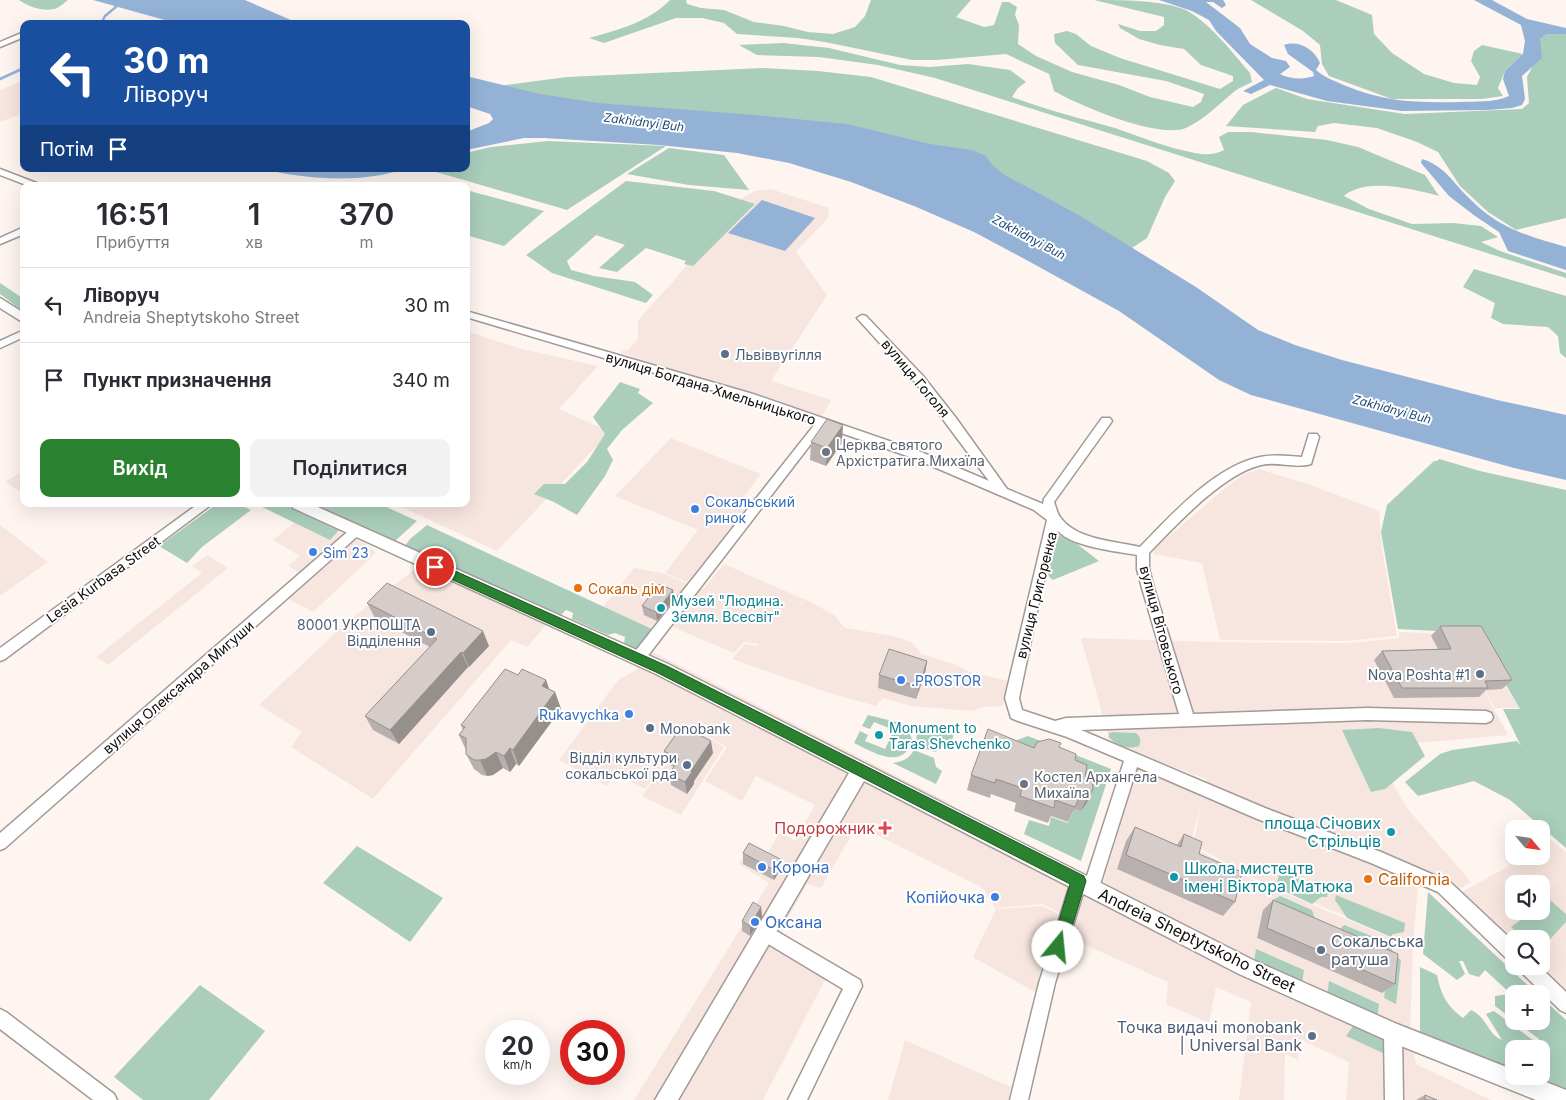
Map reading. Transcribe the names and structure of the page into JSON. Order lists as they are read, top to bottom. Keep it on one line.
{"streets":{"street":["вулиця Гоголя","вулиця Богдана Хмельницького","Lesia Kurbasa Street","вулиця Григоренка","вулиця Вітовського","вулиця Олександра Мигуши","Andreia Sheptytskoho Street"]},"crossings":[["вулиця Гоголя","вулиця Богдана Хмельницького"],["вулиця Богдана Хмельницького","вулиця Григоренка"],["вулиця Богдана Хмельницького","вулиця Вітовського"],["вулиця Олександра Мигуши","Andreia Sheptytskoho Street"]],"water":["Zakhidnyi Buh"],"places":{"other":["Львіввугілля","Церква святого Архістратига Михаїла","Сокальський ринок","Sim 23","Сокаль дім","Музей \"Людина. Земля. Всесвіт\"","80001 УКРПОШТА Відділення","Nova Poshta #1",".PROSTOR","Rukavychka","Monobank","Monument to Taras Shevchenko","Відділ культури сокальської рда","Костел Архангела Михаїла","площа Січових Стрільців","Корона","Школа мистецтв імені Віктора Матюка","California","Копійочка","Оксана","Сокальська ратуша","Точка видачі monobank | Universal Bank"],"health":["Подорожник"]},"north":"bottom right","page":{"turn":["30 m","Ліворуч"],"then":"Потім","eta":["16:51","Прибуття","1","хв","370","m"],"list":[{"name":"Ліворуч","note":"Andreia Sheptytskoho Street","value":"30 m"},{"name":"Пункт призначення","value":"340 m"}],"buttons":["Вихід","Поділитися"],"map_buttons":["+","−"],"speed":"20 km/h","limit":"30"}}
